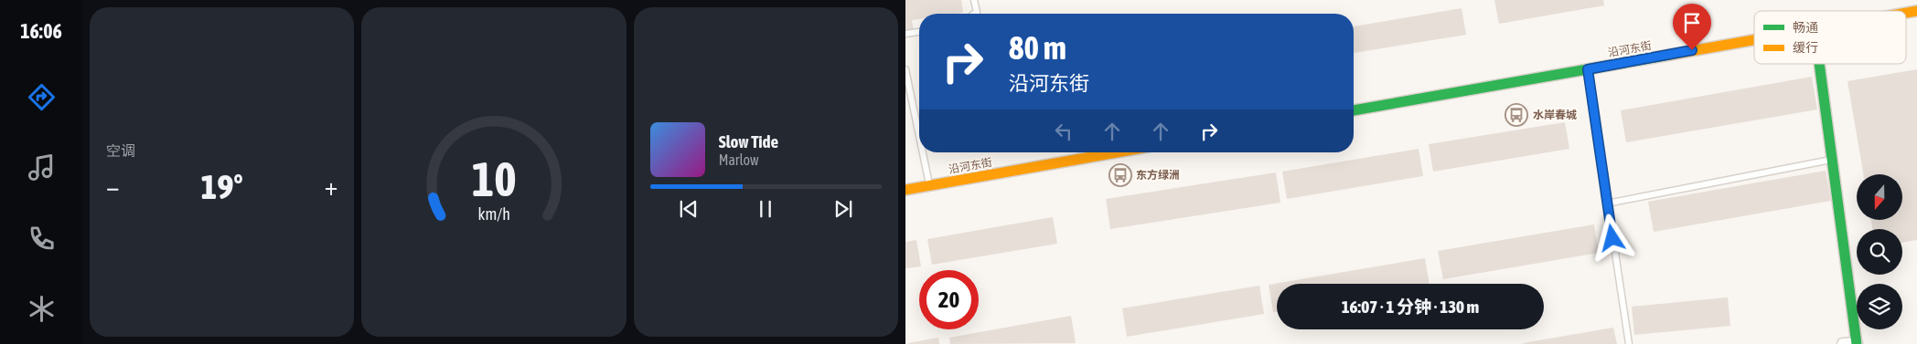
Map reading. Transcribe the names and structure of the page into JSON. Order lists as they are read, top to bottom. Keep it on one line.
{"streets":{"street":["沿河东街"]},"places":{"bus stop":["水岸春城","东方绿洲"]},"legend":["畅通","缓行"],"north":"bottom","page":{"tabs":"16:06","tile":"空调","turn":["80 m","沿河东街"],"song":["Slow Tide","Marlow"],"heat":["−","19°","+"],"limit":"20","trip":"16:07 · 1 分钟 · 130 m","gauge":["10","km/h"]}}
